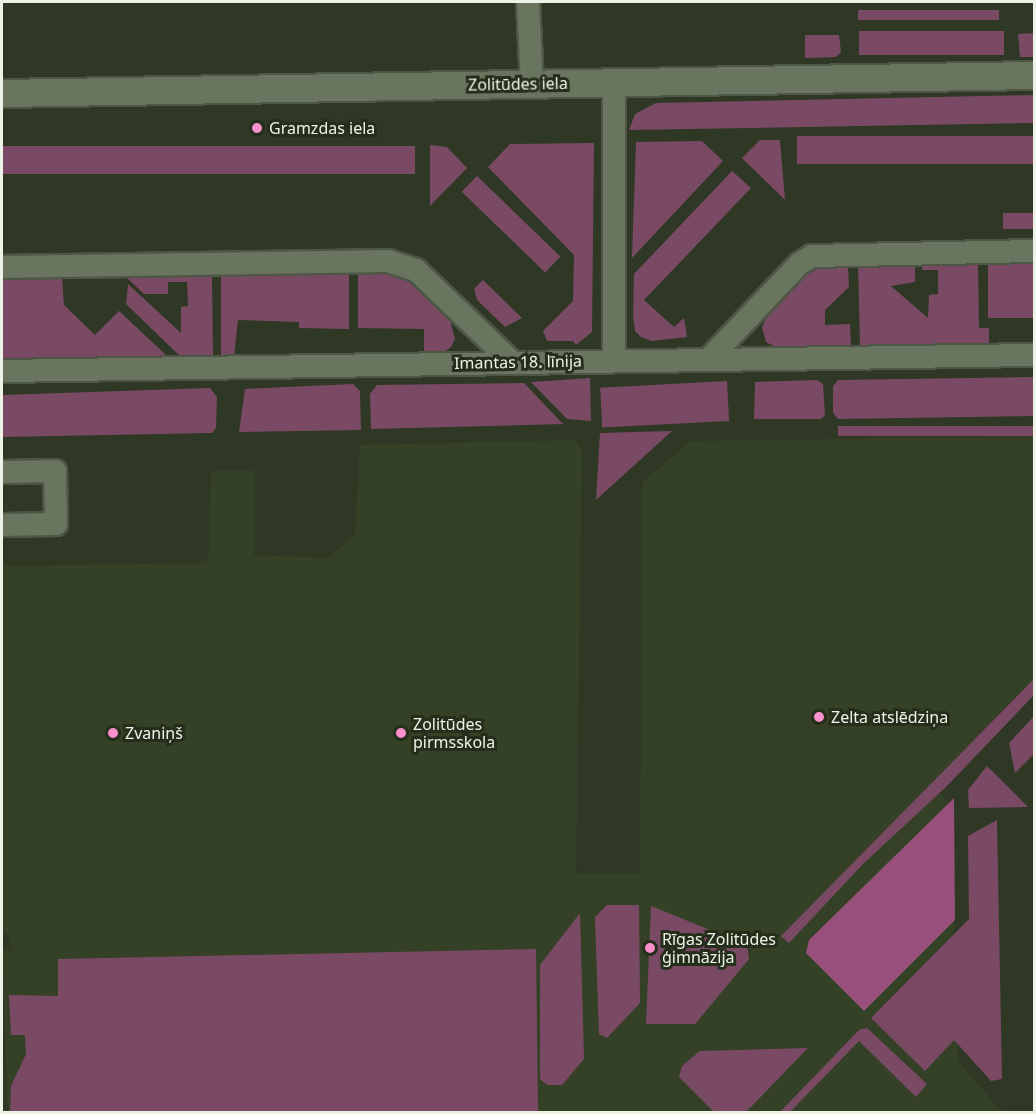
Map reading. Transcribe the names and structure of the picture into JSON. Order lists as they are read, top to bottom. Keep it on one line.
{"streets":{"street":["Zolitūdes iela","Imantas 18. līnija"]},"places":["Gramzdas iela","Zelta atslēdziņa","Zvaniņš","Zolitūdes pirmsskola","Rīgas Zolitūdes ģimnāzija"]}
